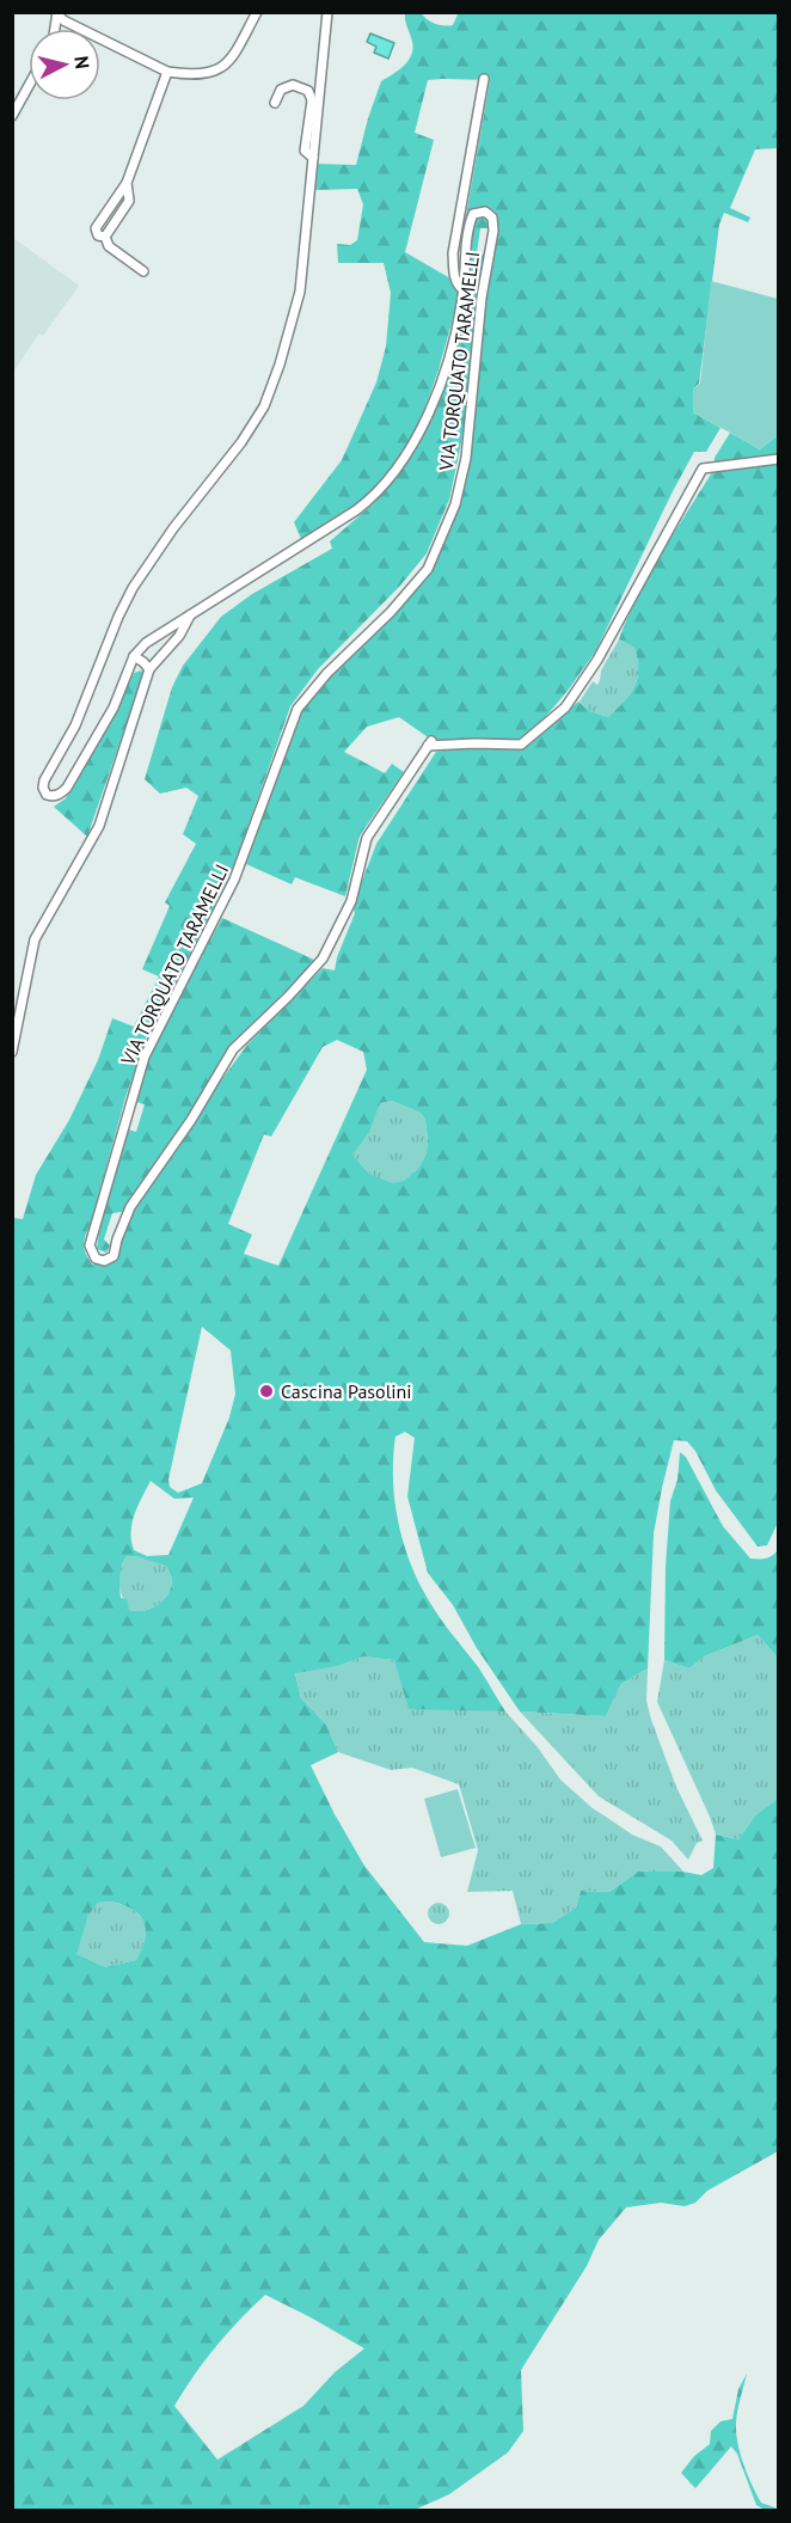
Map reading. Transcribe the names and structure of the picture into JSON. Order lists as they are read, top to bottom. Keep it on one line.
{"streets":{"street":["VIA TORQUATO TARAMELLI"]},"places":["Cascina Pasolini"],"north":"right"}
